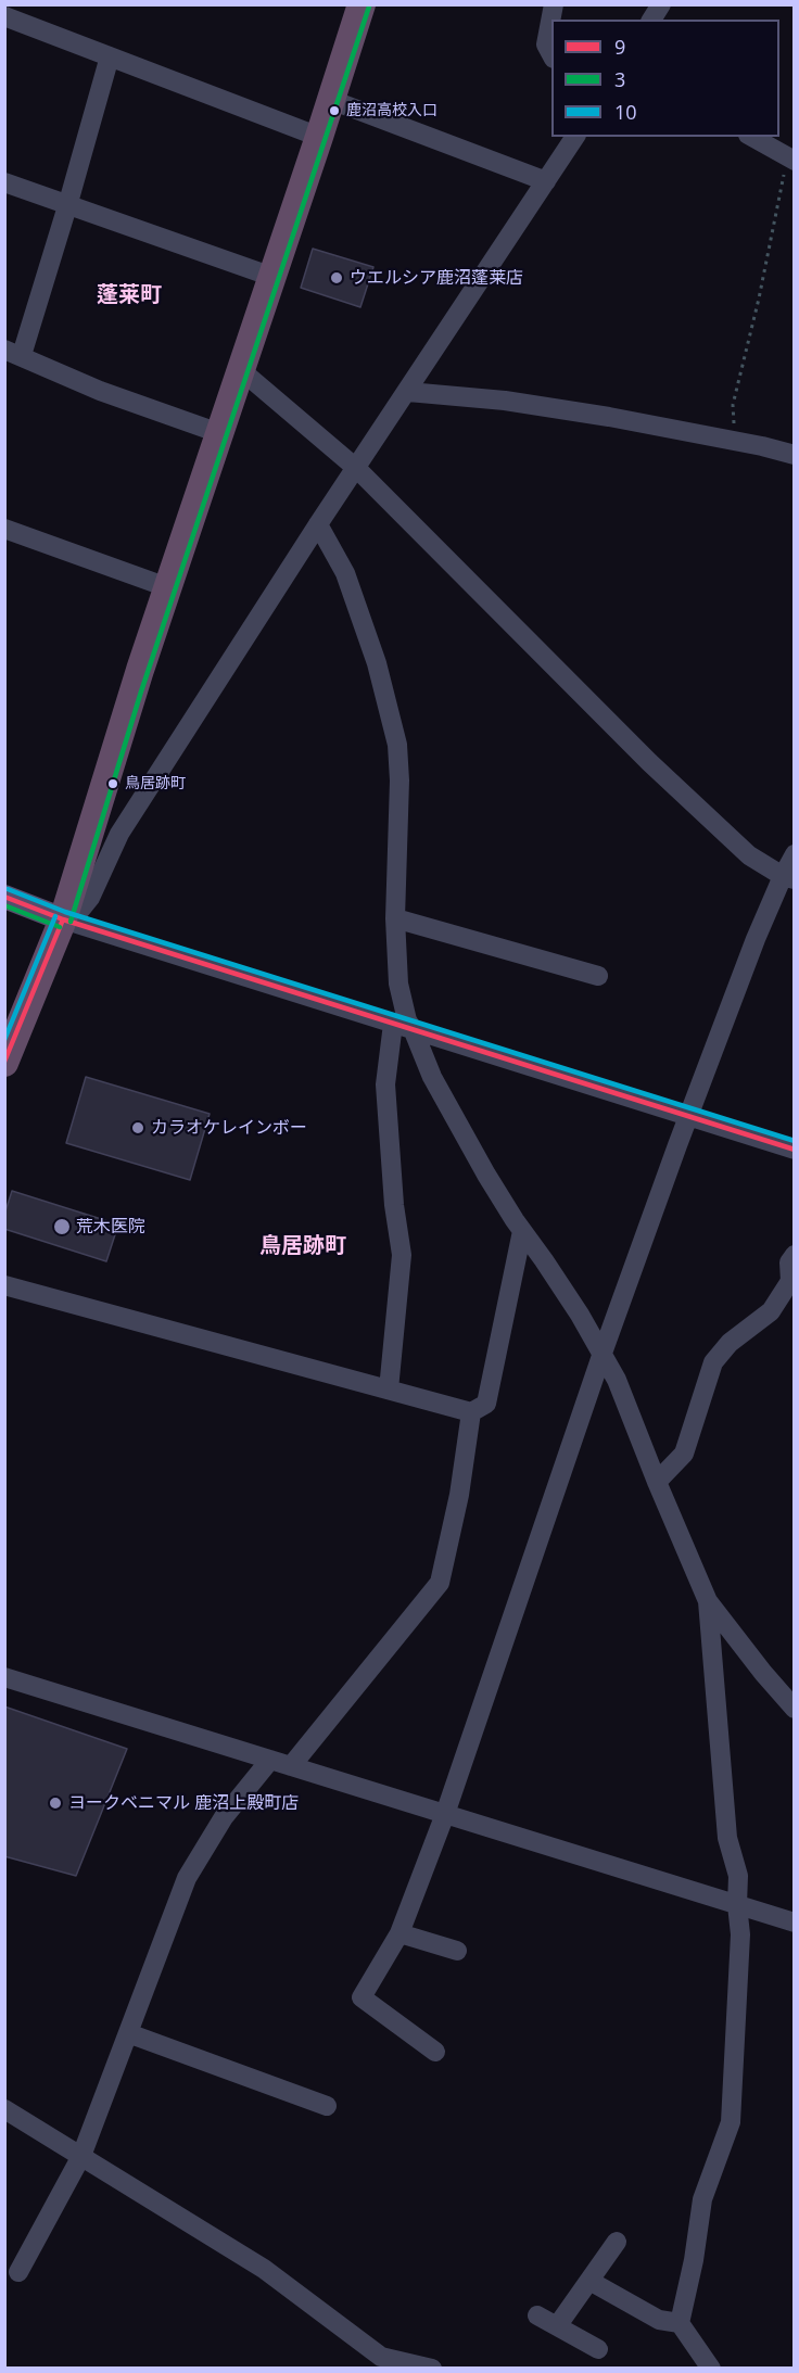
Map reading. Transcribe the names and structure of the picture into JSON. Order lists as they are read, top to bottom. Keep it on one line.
{"districts":["蓬莱町","鳥居跡町"],"places":["鹿沼高校入口","ウエルシア鹿沼蓬莱店","鳥居跡町","カラオケレインボー","荒木医院","ヨークベニマル 鹿沼上殿町店"],"lines":["transit line 3","transit line 10","transit line 9"],"legend":["9","3","10"]}
